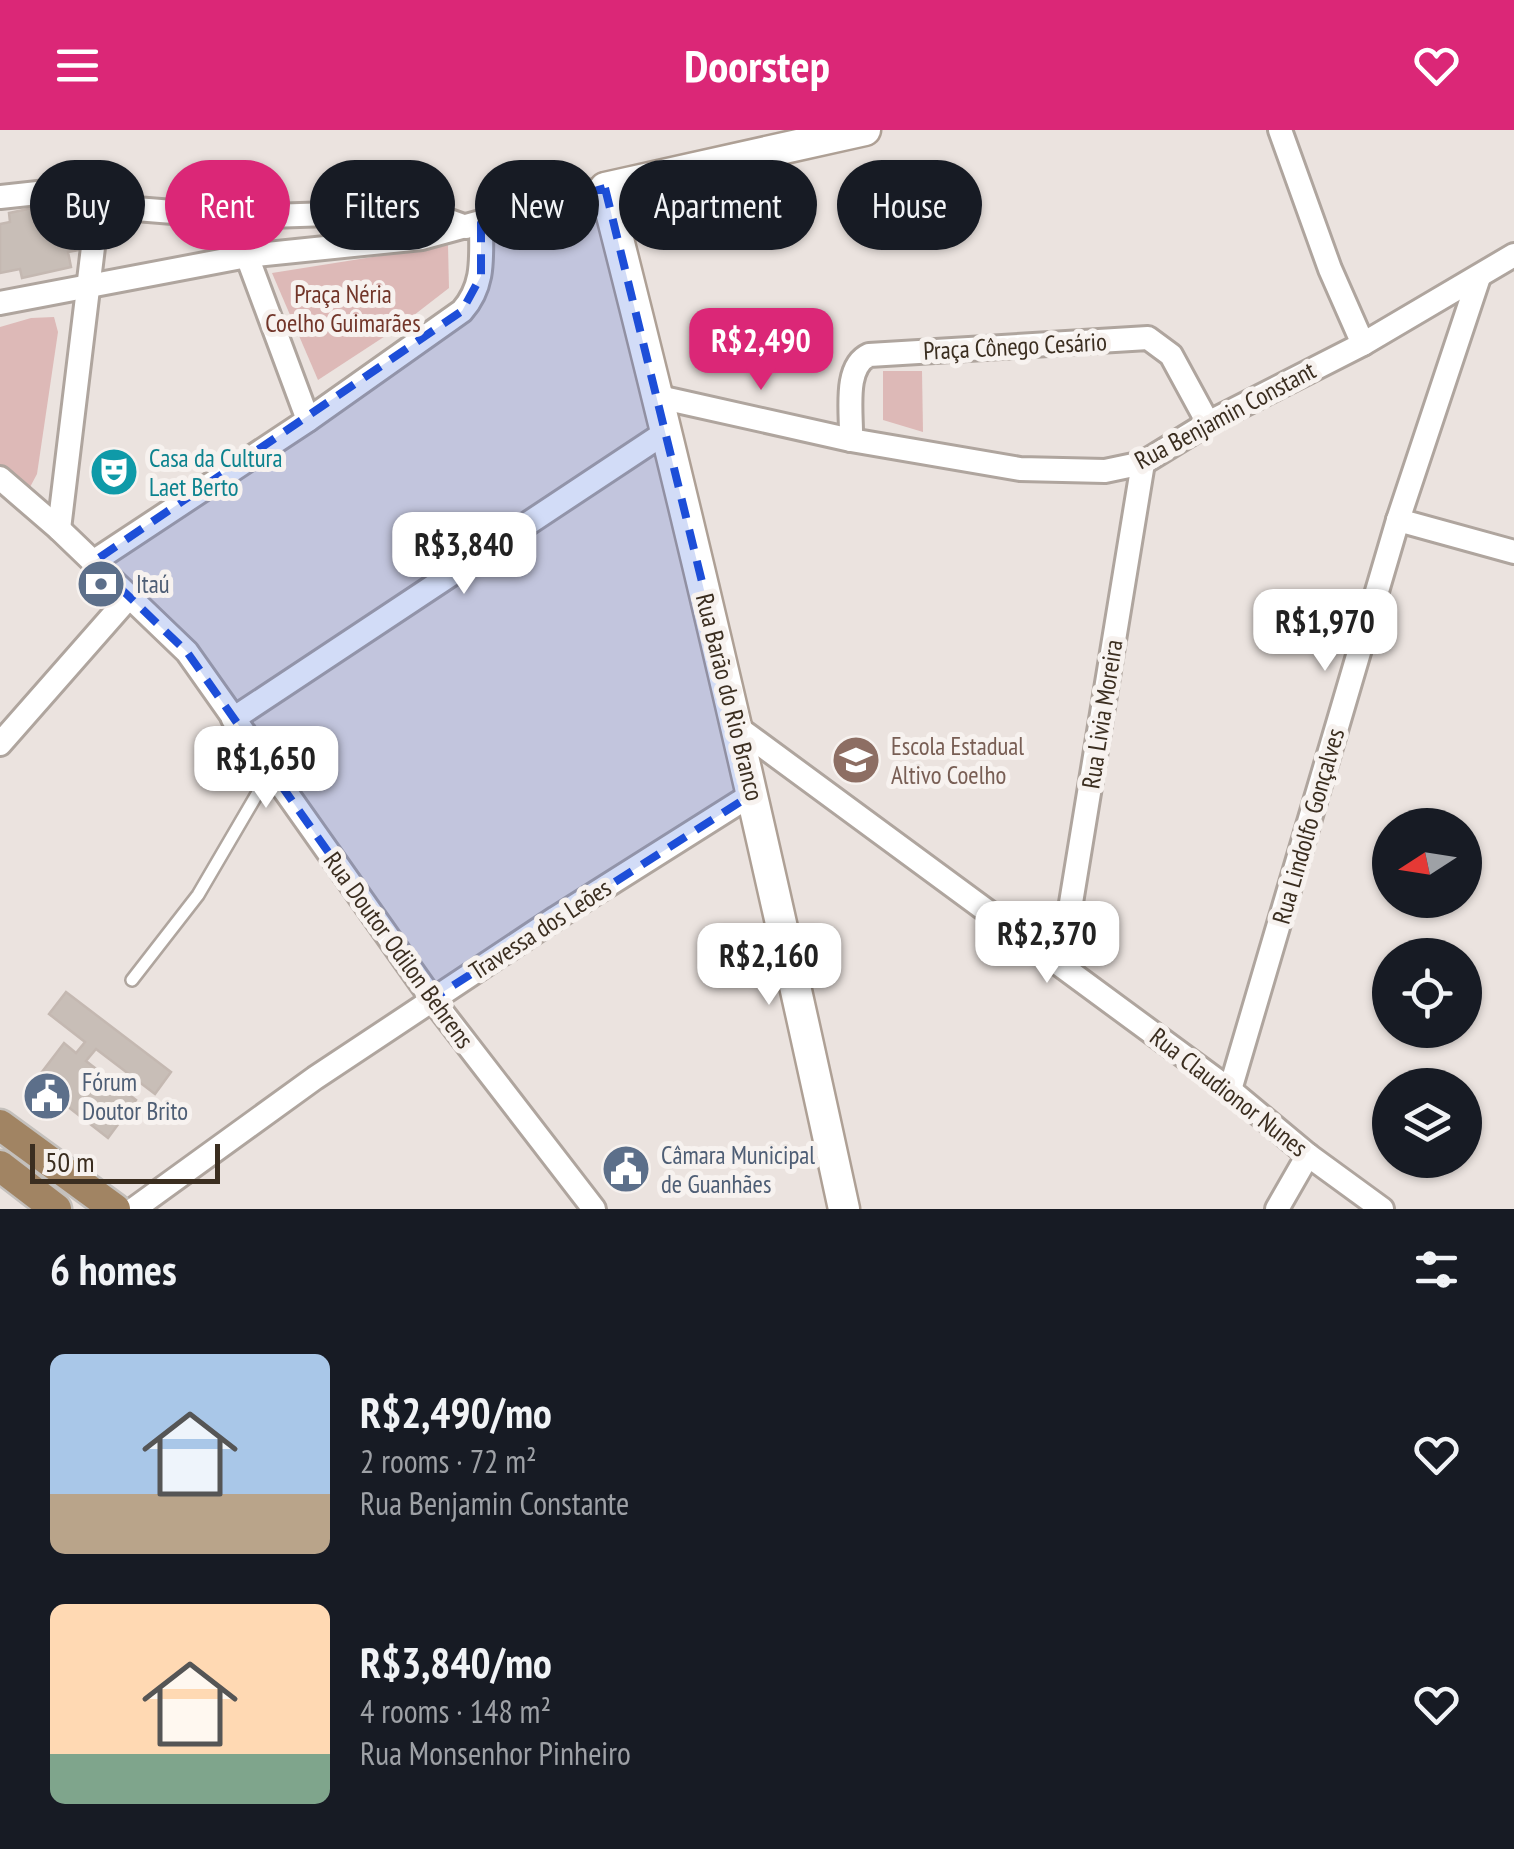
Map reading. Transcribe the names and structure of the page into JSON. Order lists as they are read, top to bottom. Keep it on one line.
{"streets":{"street":["Praça Cônego Cesário","Rua Benjamin Constant","Rua Barão do Rio Branco","Rua Livia Moreira","Rua Lindolfo Gonçalves","Travessa dos Leões","Rua Doutor Odilon Behrens","Rua Claudionor Nunes"]},"crossings":[["Praça Cônego Cesário","Rua Benjamin Constant"],["Rua Benjamin Constant","Rua Barão do Rio Branco"],["Rua Benjamin Constant","Rua Livia Moreira"],["Rua Benjamin Constant","Rua Lindolfo Gonçalves"],["Rua Barão do Rio Branco","Travessa dos Leões"],["Rua Barão do Rio Branco","Rua Claudionor Nunes"],["Rua Livia Moreira","Rua Claudionor Nunes"],["Rua Lindolfo Gonçalves","Rua Claudionor Nunes"],["Travessa dos Leões","Rua Doutor Odilon Behrens"]],"parks":["Praça Néria Coelho Guimarães"],"places":{"theatre":["Casa da Cultura Laet Berto"],"bank":["Itaú"],"school or university":["Escola Estadual Altivo Coelho"],"public building":["Fórum Doutor Brito","Câmara Municipal de Guanhães"]},"scale_bar":"50 m","north":"left","page":{"header":"Doorstep","chip":["Buy","Rent","Filters","New","Apartment","House"],"price":["R$2,490","R$3,840","R$1,970","R$1,650","R$2,370","R$2,160"],"scale":"50 m","heading":"6 homes","list":[{"name":"R$2,490/mo","note":"2 rooms · 72 m² · Rua Benjamin Constante"},{"name":"R$3,840/mo","note":"4 rooms · 148 m² · Rua Monsenhor Pinheiro"}]}}
